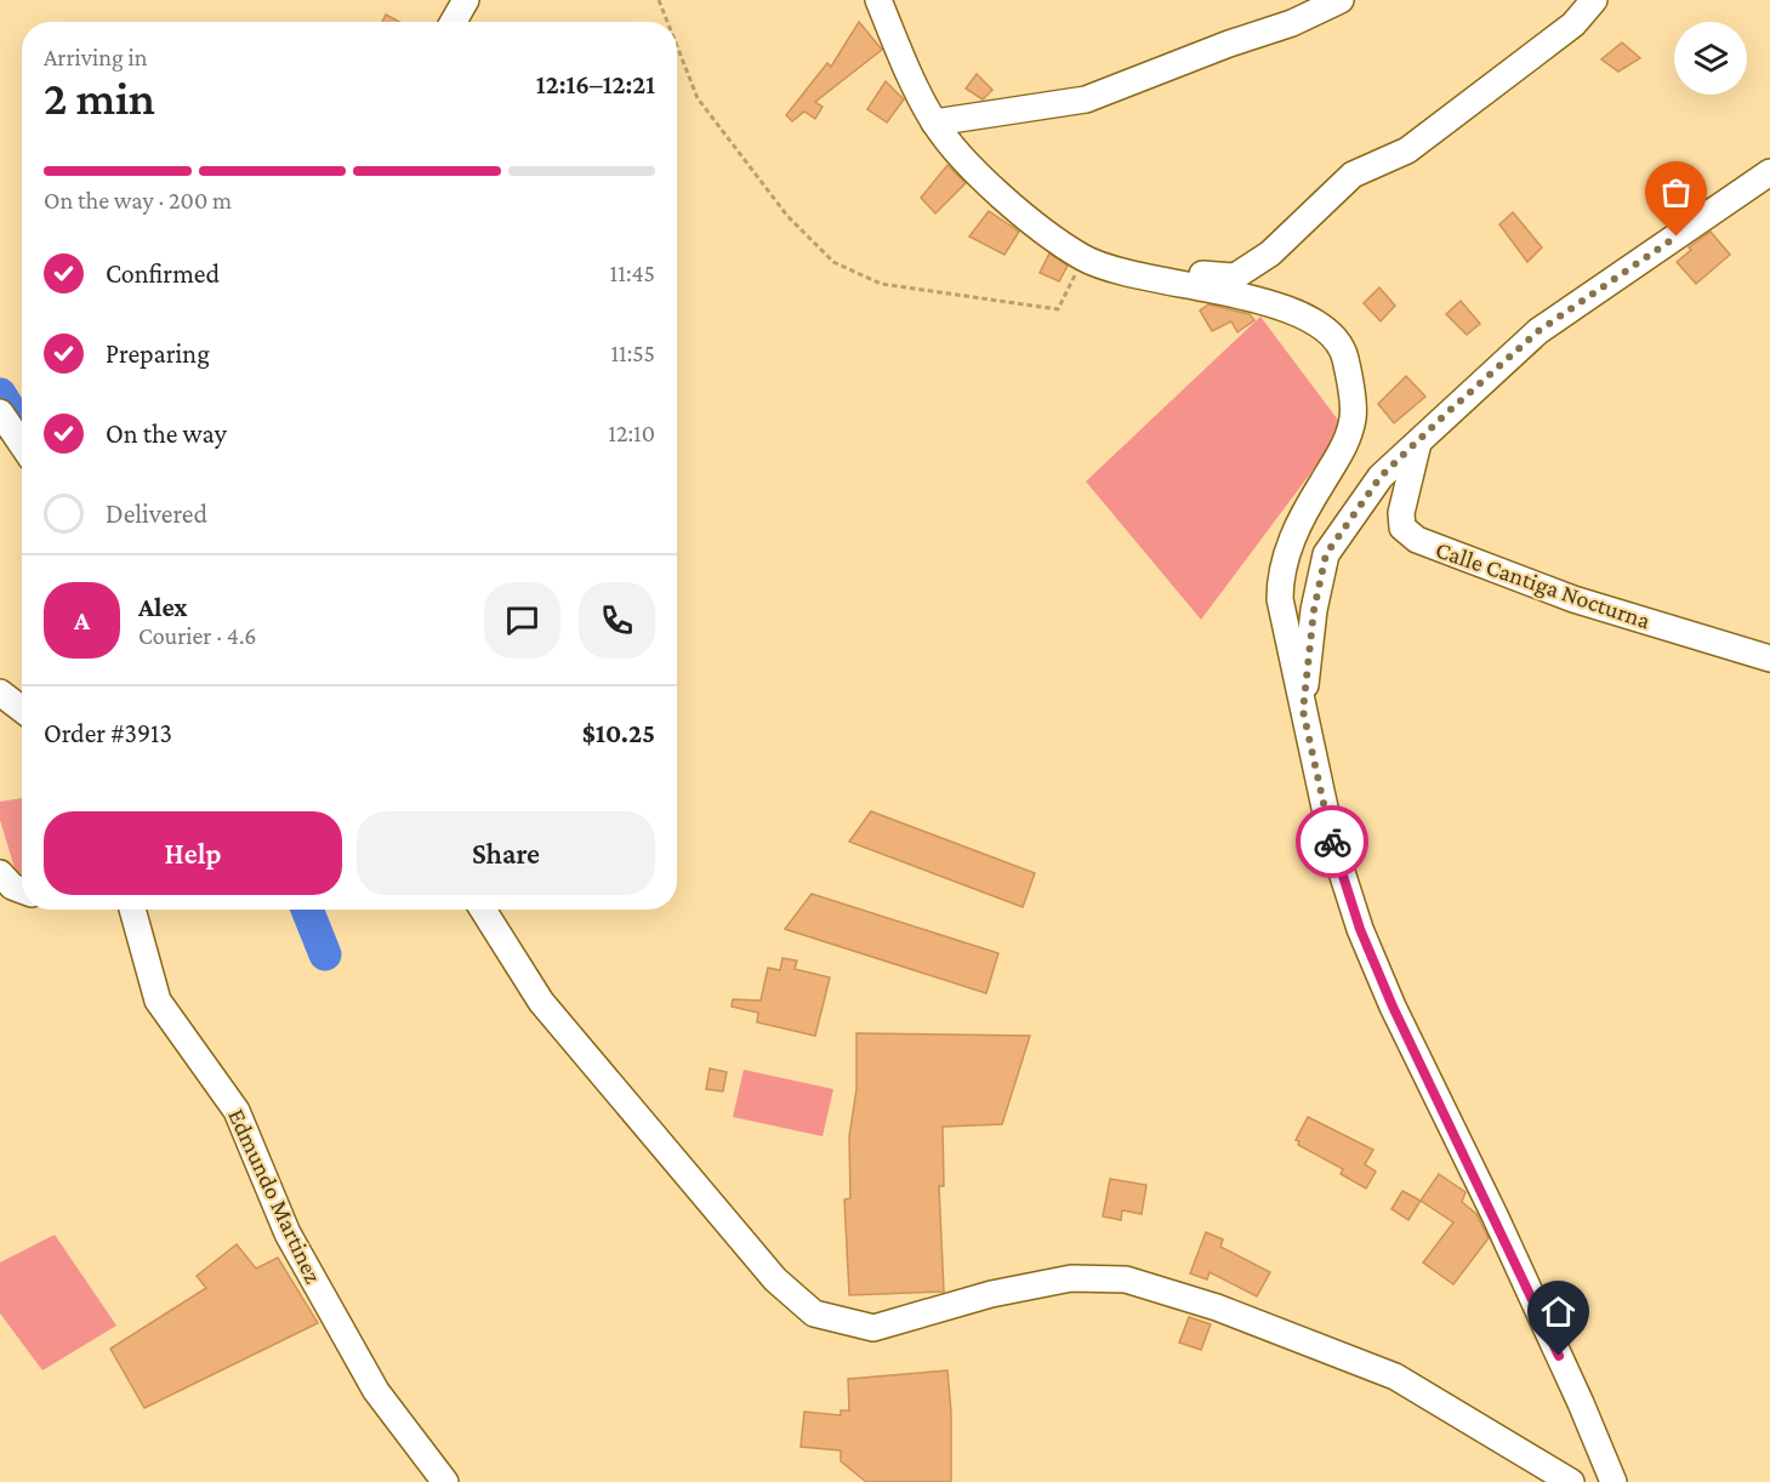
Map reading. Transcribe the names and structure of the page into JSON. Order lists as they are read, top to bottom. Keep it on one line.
{"streets":{"street":["Calle Cantiga Nocturna","Edmundo Martinez"]},"page":{"heading":["2 min","Arriving in","12:16–12:21"],"panel":["Alex","Courier · 4.6","Order #3913","$10.25"],"bar":"On the way · 200 m","list":[["Confirmed","11:45"],["Preparing","11:55"],["On the way","12:10"],"Delivered"],"round":"A","buttons":["Help","Share"]}}
